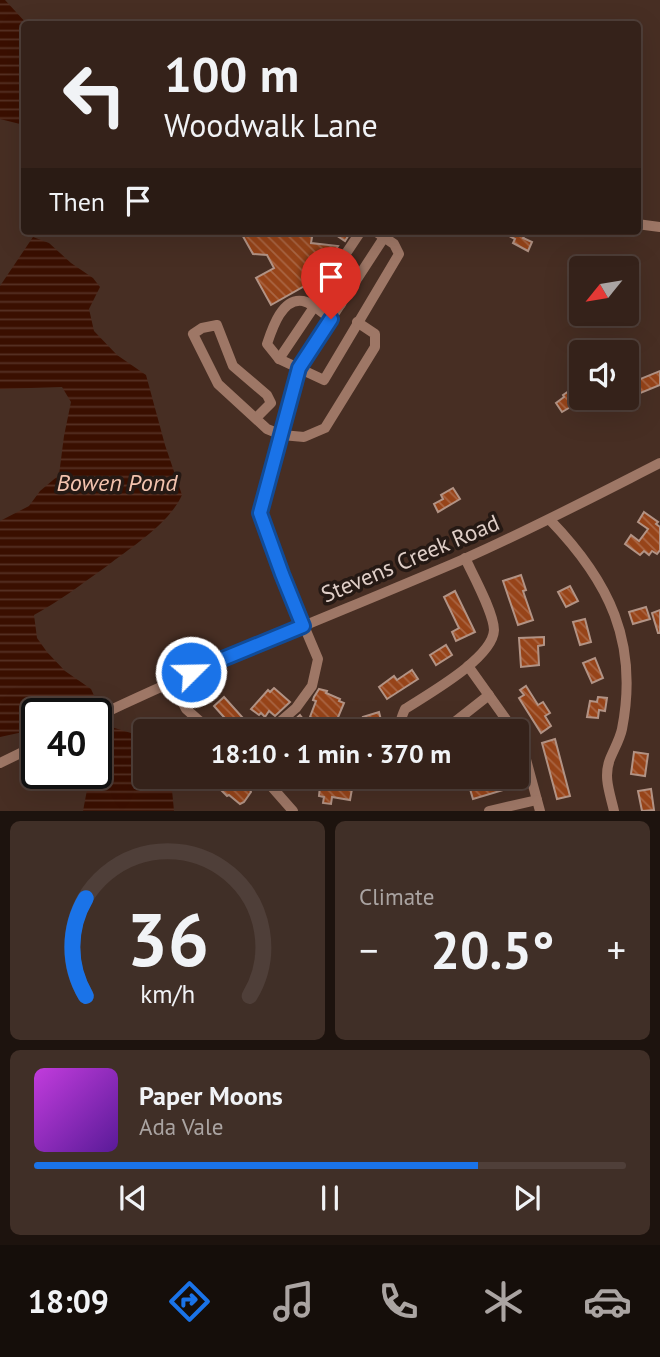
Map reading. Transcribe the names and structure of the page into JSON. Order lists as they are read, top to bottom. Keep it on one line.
{"streets":{"street":["Stevens Creek Road"]},"water":["Bowen Pond"],"north":"bottom left","page":{"turn":["100 m","Woodwalk Lane"],"then":"Then","limit":"40","trip":"18:10 · 1 min · 370 m","tile":"Climate","heat":["−","20.5°","+"],"song":["Paper Moons","Ada Vale"],"tabs":"18:09","gauge":["36","km/h"]}}
